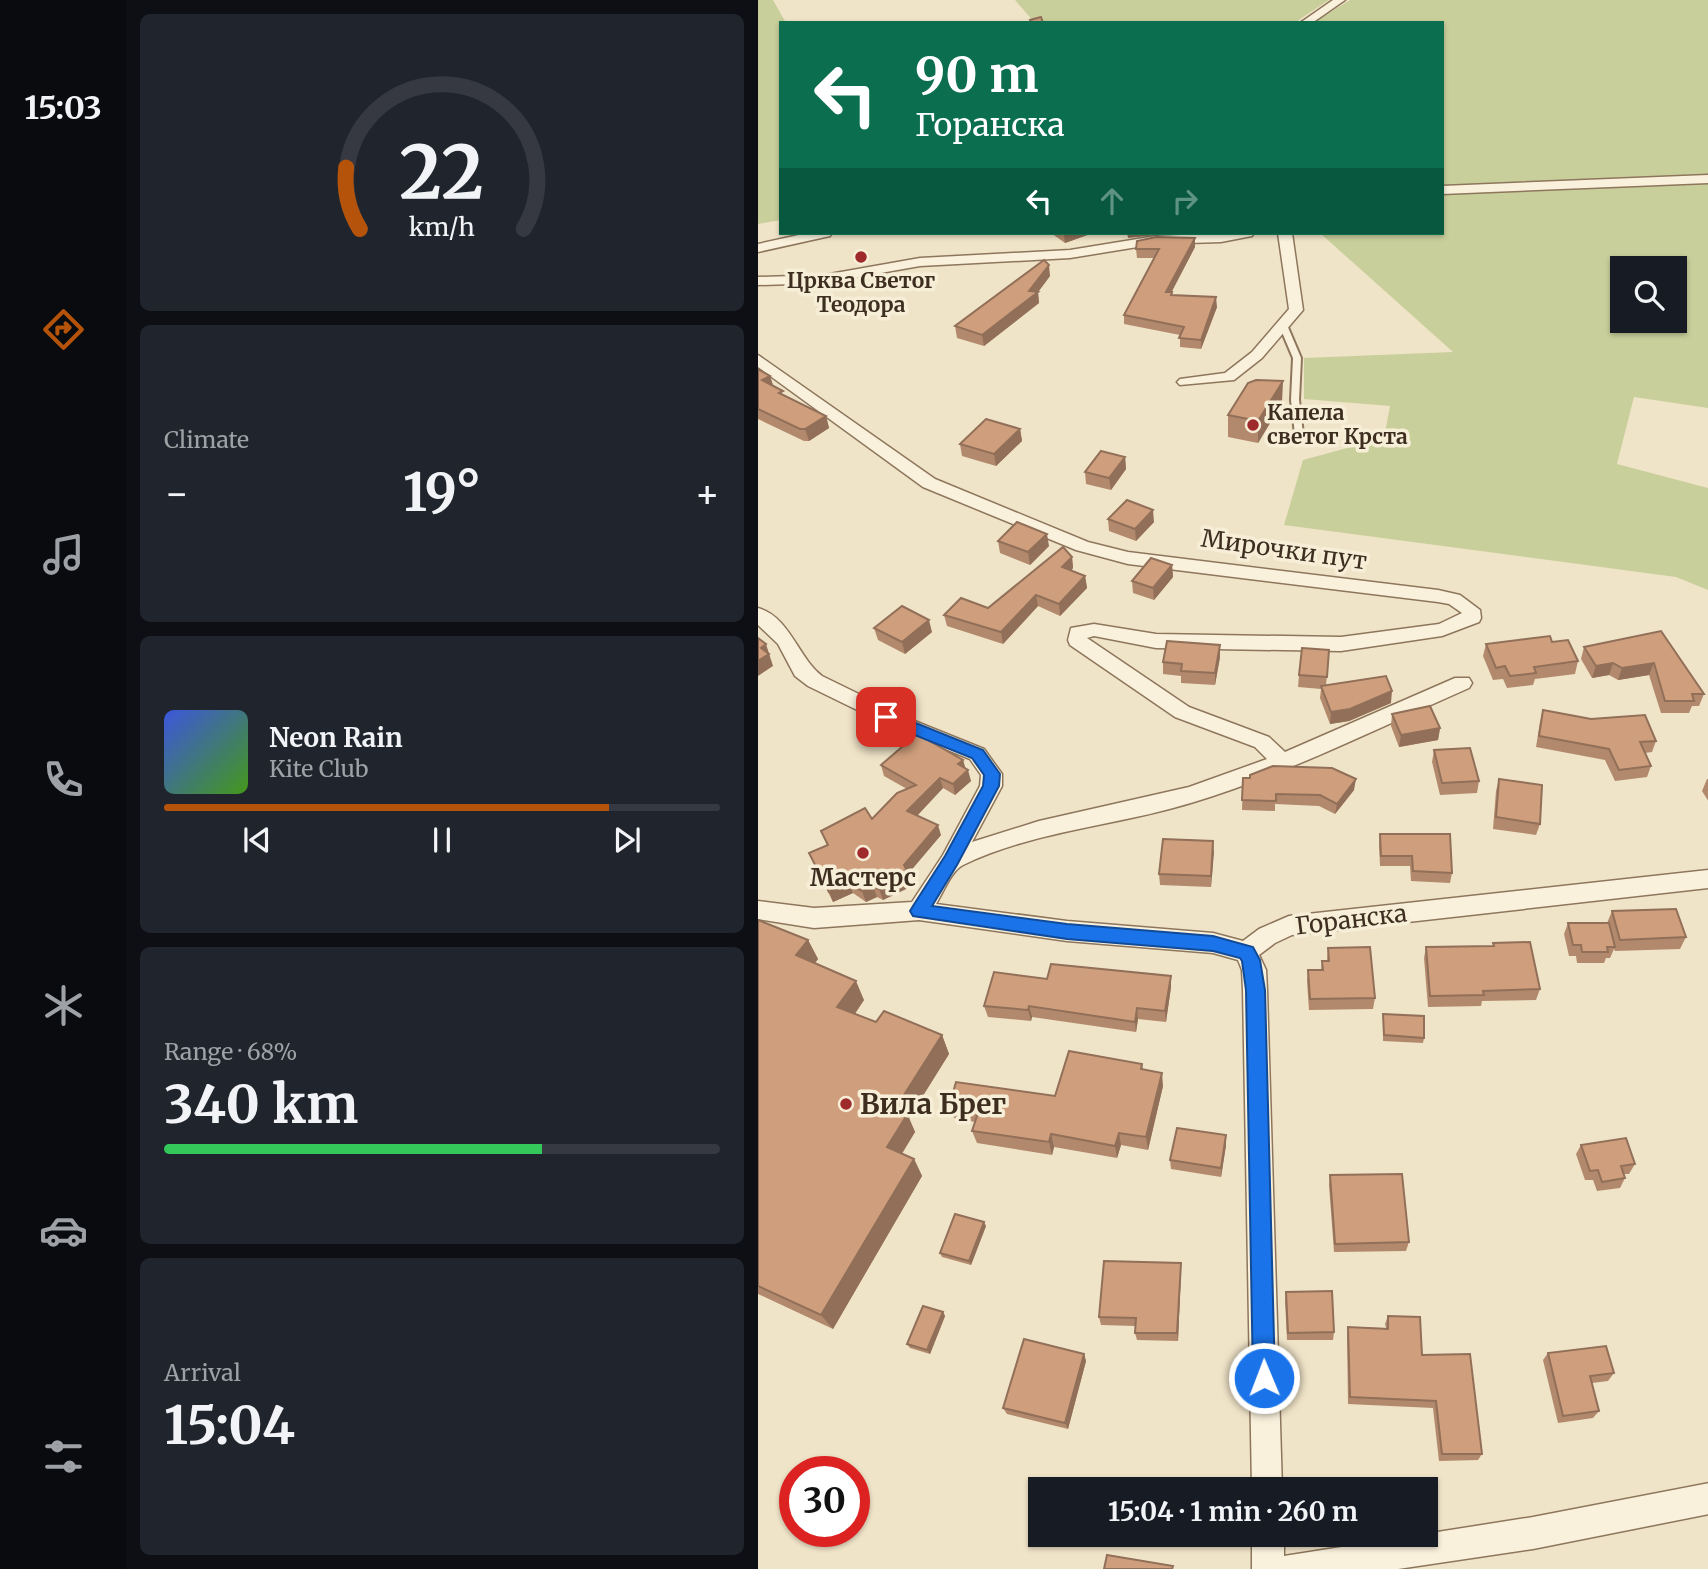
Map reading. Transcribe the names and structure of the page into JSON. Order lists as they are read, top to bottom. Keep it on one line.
{"streets":{"street":["Мирочки пут","Горанска"]},"places":["Црква Светог Теодора","Капела светог Крста","Мастерс","Вила Брег"],"page":{"tabs":"15:03","turn":["90 m","Горанска"],"tile":["Climate",["Range · 68%","340 km"],["Arrival","15:04"]],"heat":["−","19°","+"],"song":["Neon Rain","Kite Club"],"limit":"30","trip":"15:04 · 1 min · 260 m","gauge":["22","km/h"]}}
